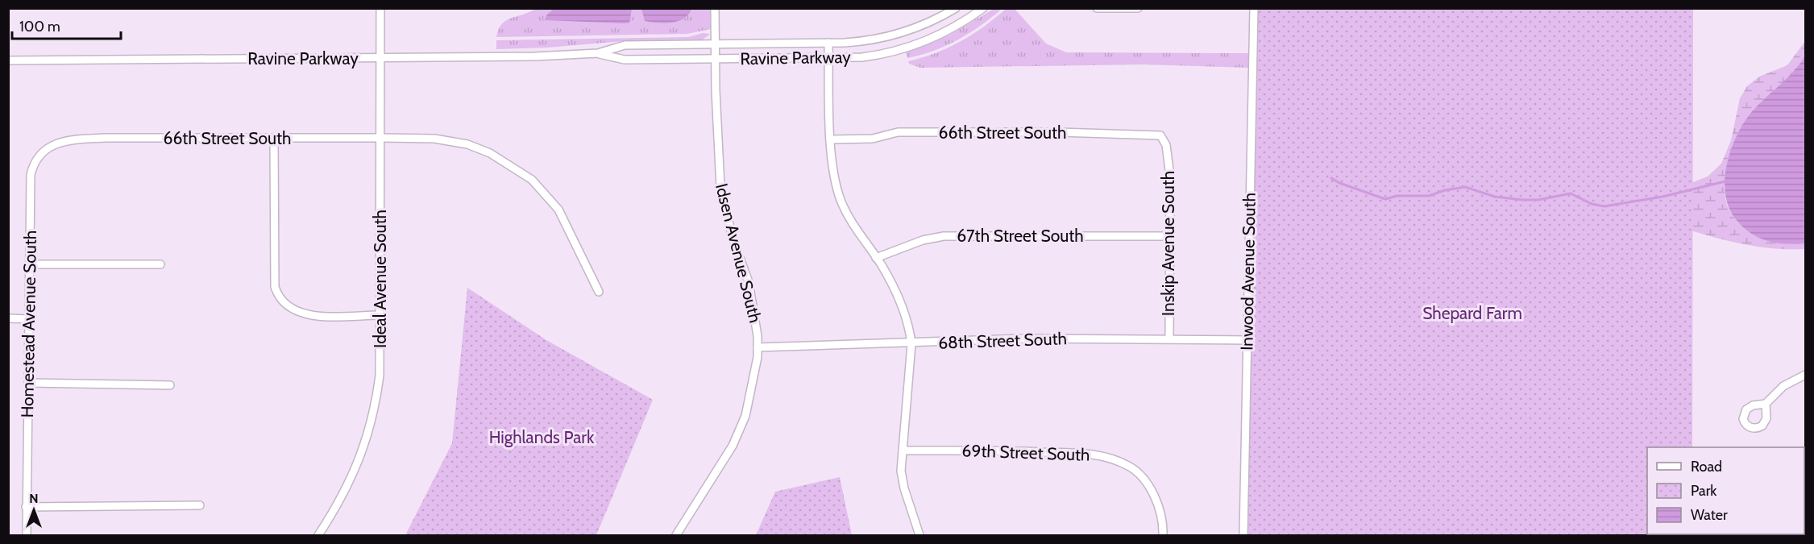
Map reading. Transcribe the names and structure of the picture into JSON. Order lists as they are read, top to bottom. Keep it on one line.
{"streets":{"street":["Ravine Parkway","66th Street South","67th Street South","Inskip Avenue South","Idsen Avenue South","Inwood Avenue South","Ideal Avenue South","Homestead Avenue South","68th Street South","69th Street South"]},"crossings":[["Ravine Parkway","Idsen Avenue South"],["Ravine Parkway","Ideal Avenue South"],["66th Street South","Inskip Avenue South"],["66th Street South","Ideal Avenue South"],["66th Street South","Homestead Avenue South"],["67th Street South","Inskip Avenue South"],["Inskip Avenue South","68th Street South"],["Idsen Avenue South","68th Street South"],["Inwood Avenue South","68th Street South"]],"parks":["Shepard Farm","Highlands Park"],"legend":["Road","Park","Water"],"scale_bar":"100 m","north":"top"}
